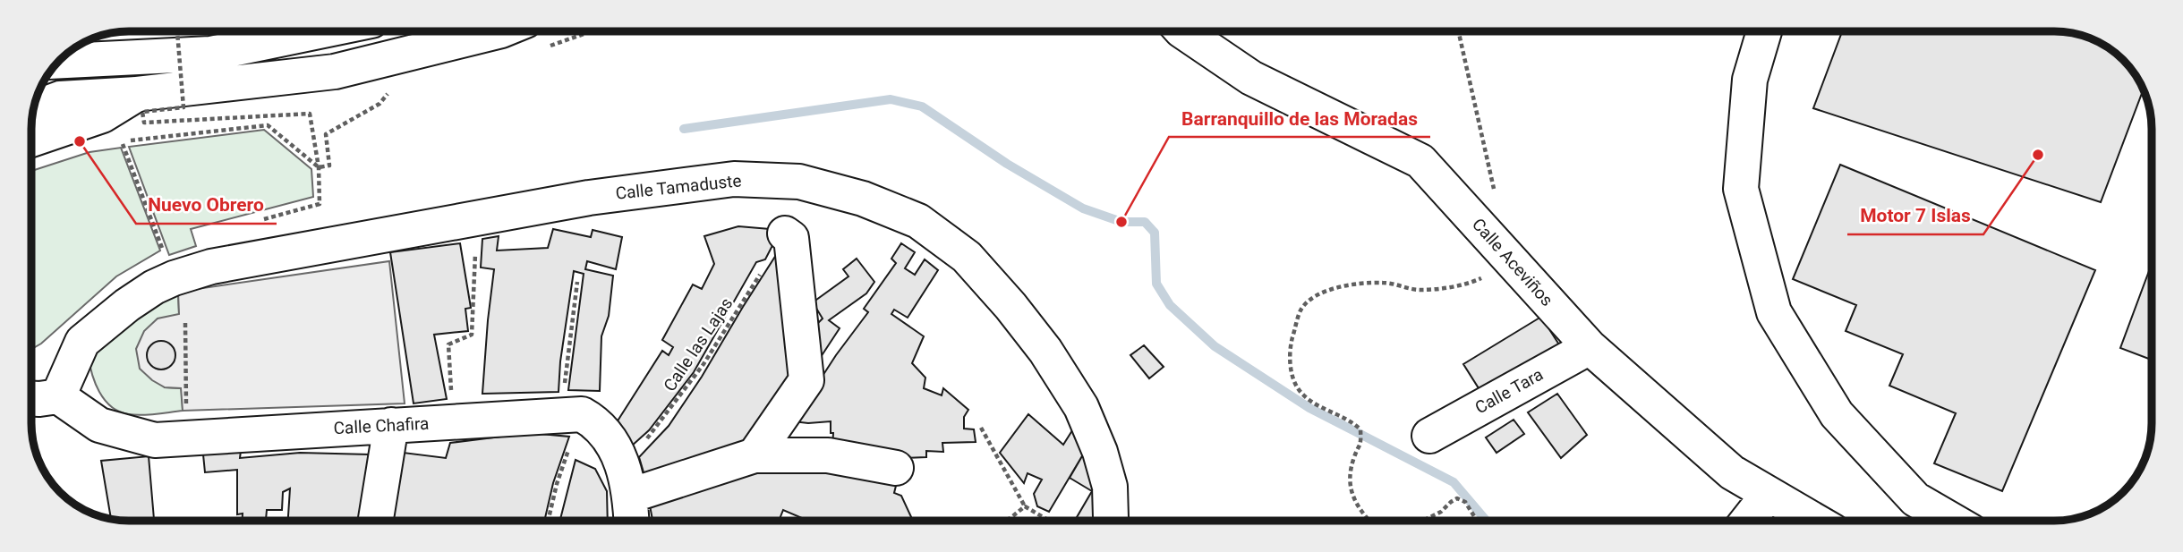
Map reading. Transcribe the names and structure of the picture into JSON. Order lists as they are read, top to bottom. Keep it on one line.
{"streets":{"main road":["Calle Tamaduste","Calle Aceviños","Calle Tara","Calle Chafira"],"path":["Calle las Lajas"]},"crossings":[["Calle Tamaduste","Calle Chafira"],["Calle Aceviños","Calle Tara"]],"places":["Nuevo Obrero","Motor 7 Islas","Barranquillo de las Moradas"]}
